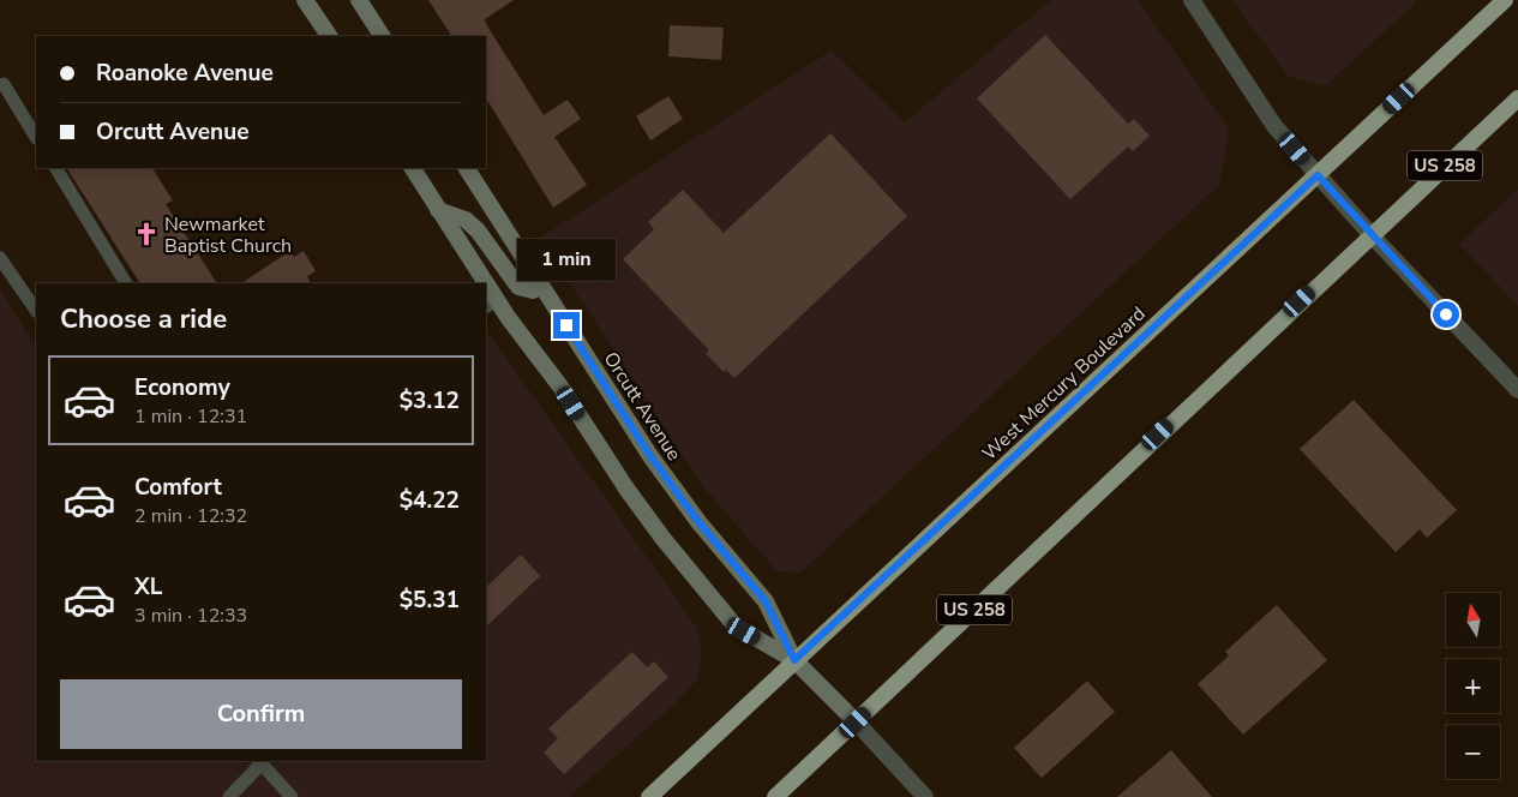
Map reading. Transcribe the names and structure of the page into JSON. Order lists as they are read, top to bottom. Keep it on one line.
{"streets":{"highway":["US 258","West Mercury Boulevard"],"main road":["Orcutt Avenue"]},"crossings":[["US 258","Orcutt Avenue"],["West Mercury Boulevard","Orcutt Avenue"]],"places":{"church":["Newmarket Baptist Church"]},"north":"top","page":{"banner":["Roanoke Avenue","Orcutt Avenue"],"bubble":"1 min","heading":"Choose a ride","list":[{"name":"Economy","note":"1 min · 12:31","value":"$3.12"},{"name":"Comfort","note":"2 min · 12:32","value":"$4.22"},{"name":"XL","note":"3 min · 12:33","value":"$5.31"}],"map_buttons":["+","−"],"buttons":"Confirm"}}
